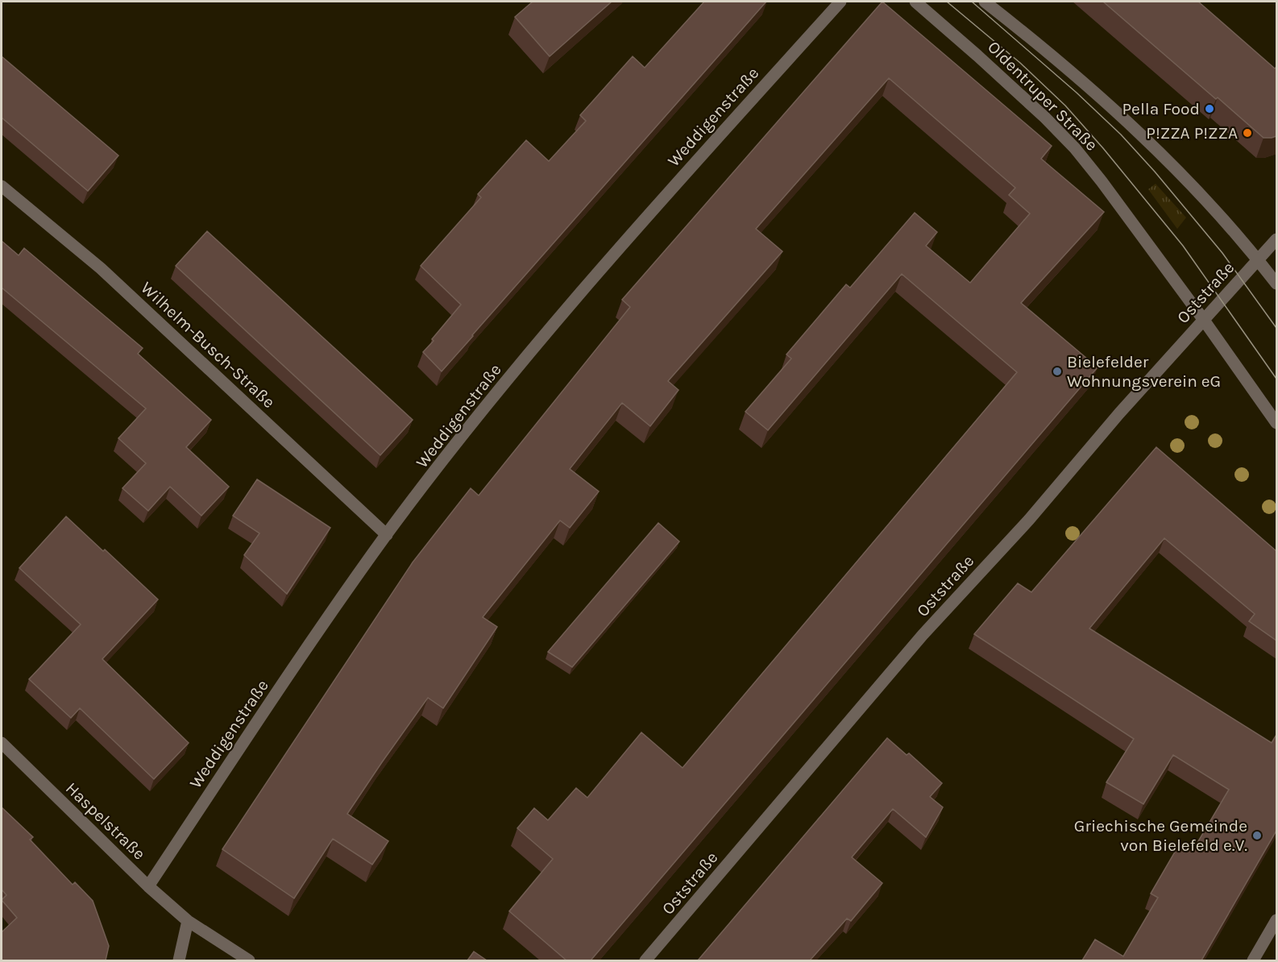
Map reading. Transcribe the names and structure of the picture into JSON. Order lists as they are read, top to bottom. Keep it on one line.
{"streets":{"street":["Oldentruper Straße","Weddigenstraße","Oststraße","Wilhelm-Busch-Straße","Haspelstraße"]},"crossings":[["Oldentruper Straße","Oststraße"],["Weddigenstraße","Wilhelm-Busch-Straße"],["Weddigenstraße","Haspelstraße"]],"places":["Pella Food","P!ZZA P!ZZA","Bielefelder Wohnungsverein eG","Griechische Gemeinde von Bielefeld e.V."]}
